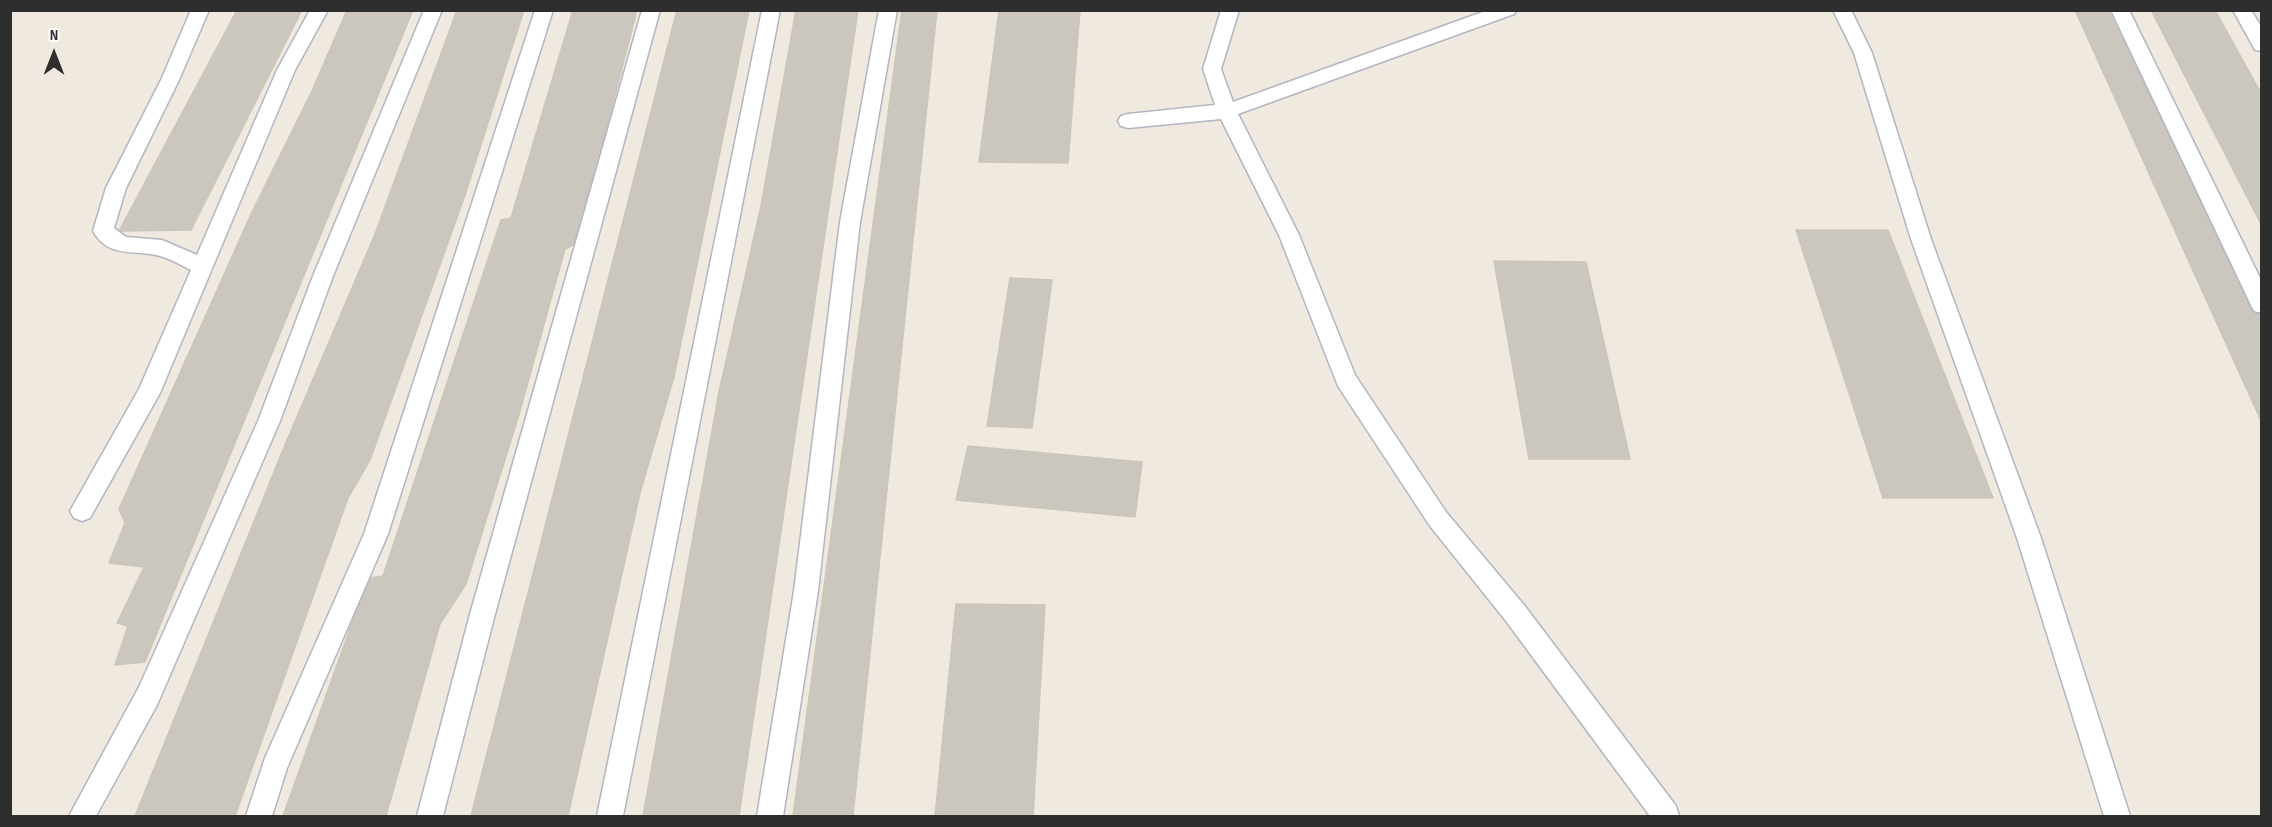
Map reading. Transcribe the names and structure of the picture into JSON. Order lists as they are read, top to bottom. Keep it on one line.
{"north":"top"}
